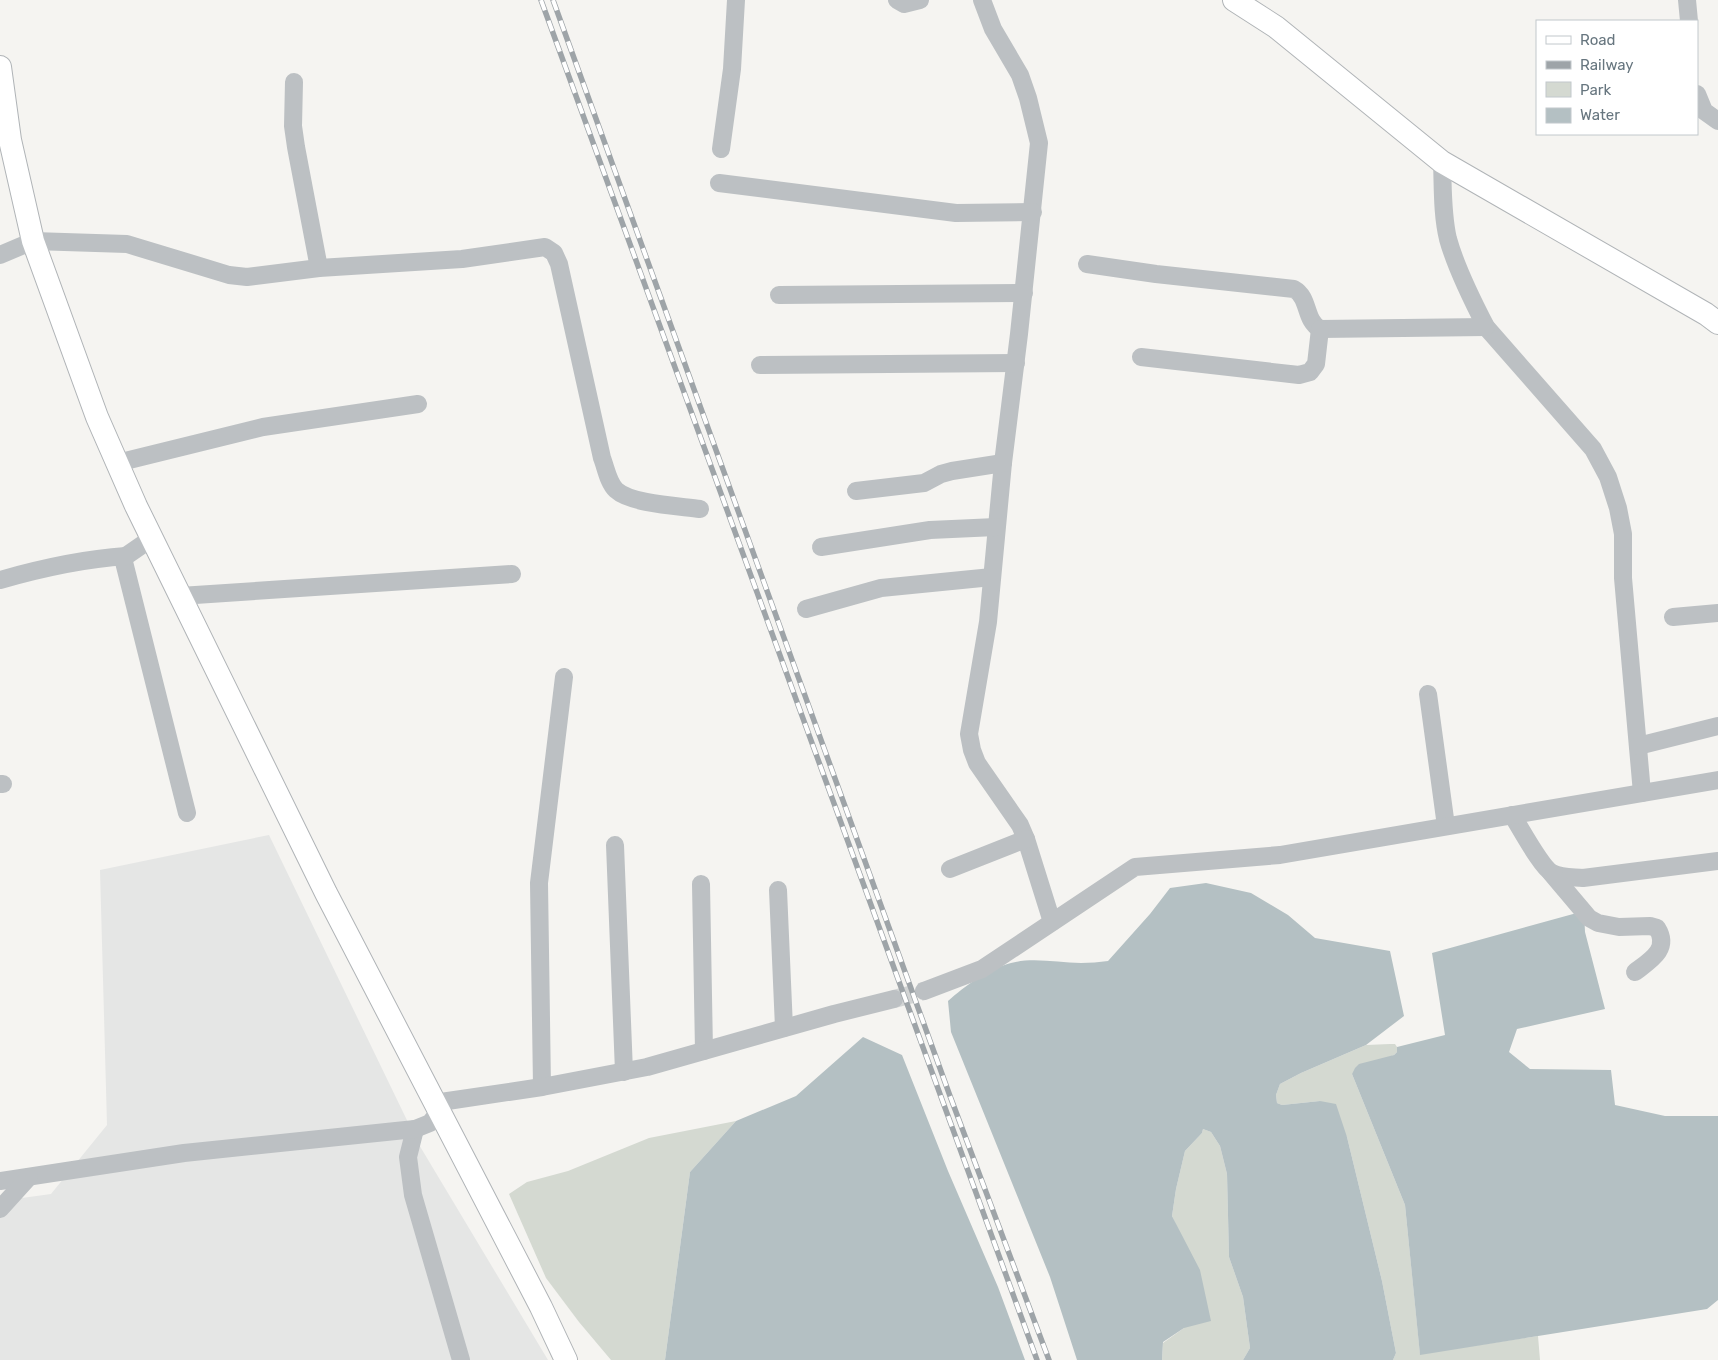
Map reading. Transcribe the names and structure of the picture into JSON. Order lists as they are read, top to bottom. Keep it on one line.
{"legend":["Road","Railway","Park","Water"]}
